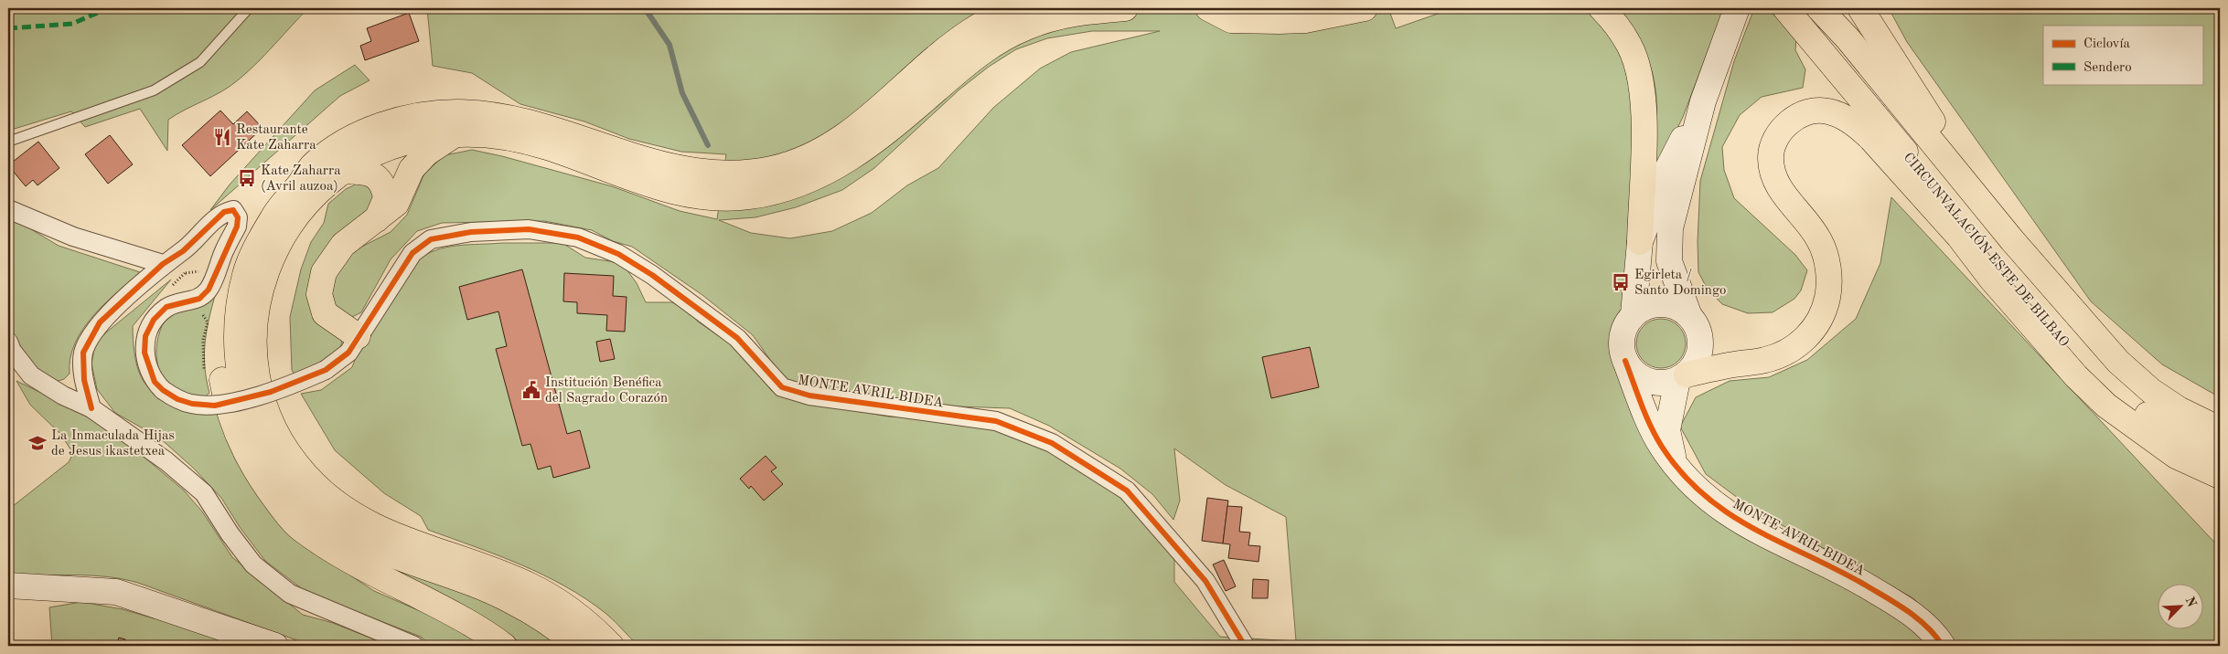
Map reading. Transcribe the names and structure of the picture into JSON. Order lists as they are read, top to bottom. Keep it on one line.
{"streets":{"main road":["CIRCUNVALACIÓN ESTE DE BILBAO"],"street":["MONTE AVRIL BIDEA"]},"places":{"restaurant":["Restaurante Kate Zaharra"],"bus stop":["Kate Zaharra (Avril auzoa)","Egirleta / Santo Domingo"],"public building":["Institución Benéfica del Sagrado Corazón"],"school or university":["La Inmaculada Hijas de Jesus ikastetxea"]},"legend":["Ciclovía","Sendero"],"north":"top right"}
